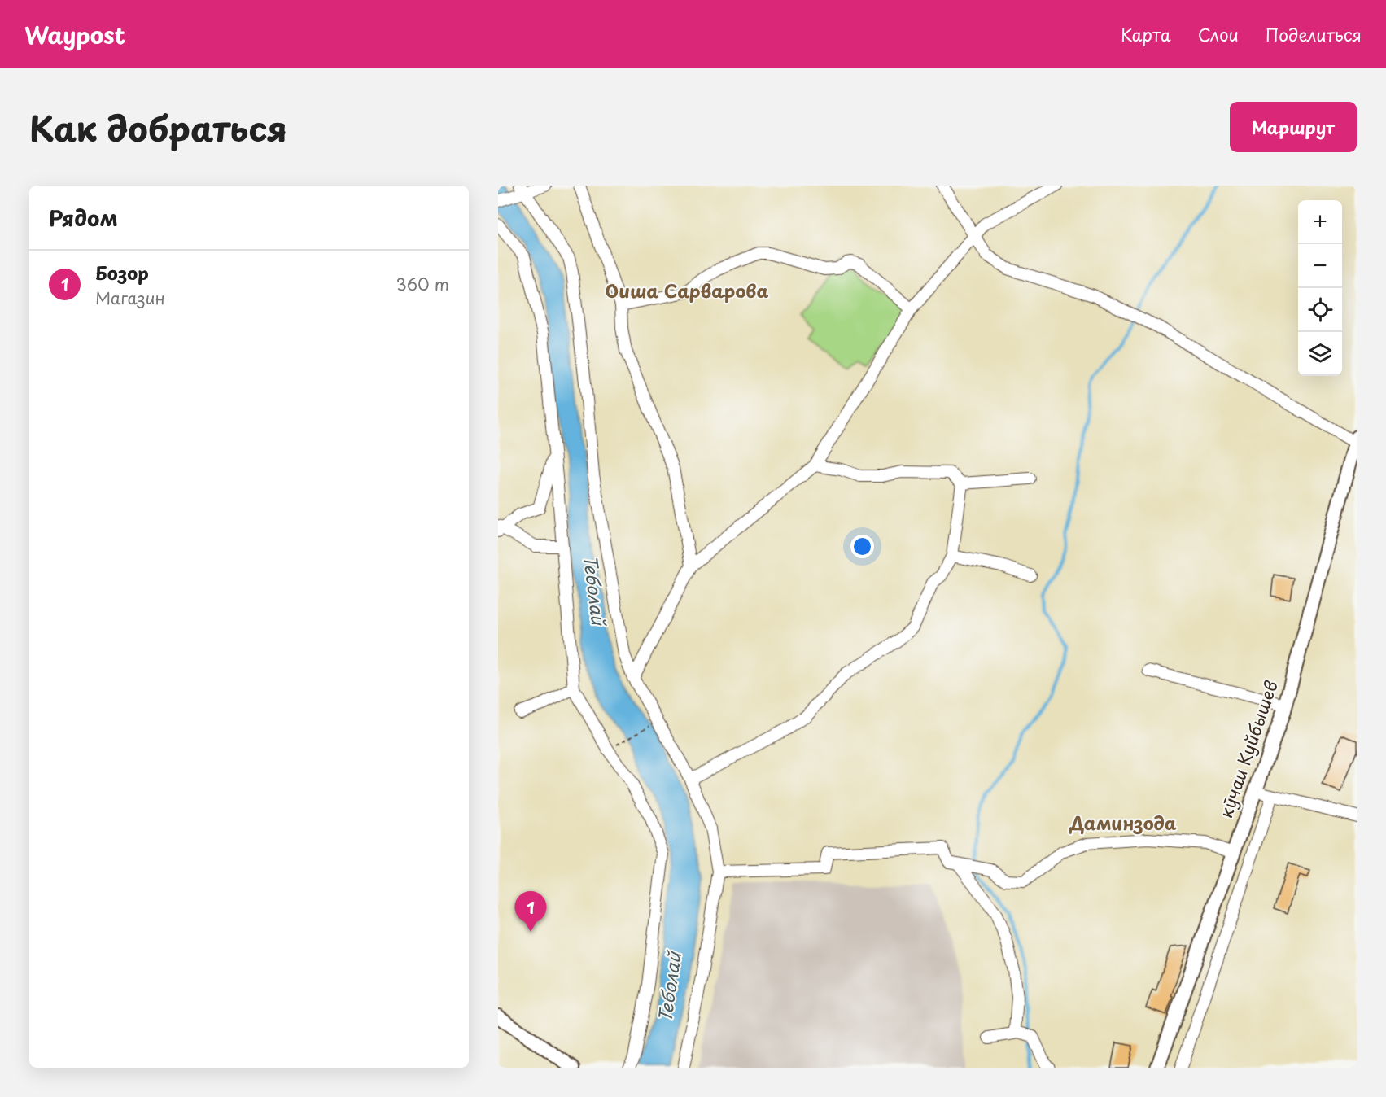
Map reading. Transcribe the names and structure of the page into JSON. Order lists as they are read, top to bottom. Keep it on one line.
{"streets":{"main road":["кӯчаи Куйбышев"]},"districts":["Оиша Сарварова","Даминзода"],"water":["Теболай"],"page":{"header":"Waypost","nav":["Карта","Слои","Поделиться"],"title":"Как добраться","buttons":"Маршрут","heading":"Рядом","map_buttons":["+","−"],"list":[{"mark":"1","name":"Бозор","note":"Магазин","value":"360 m"}],"pins":"1"}}
